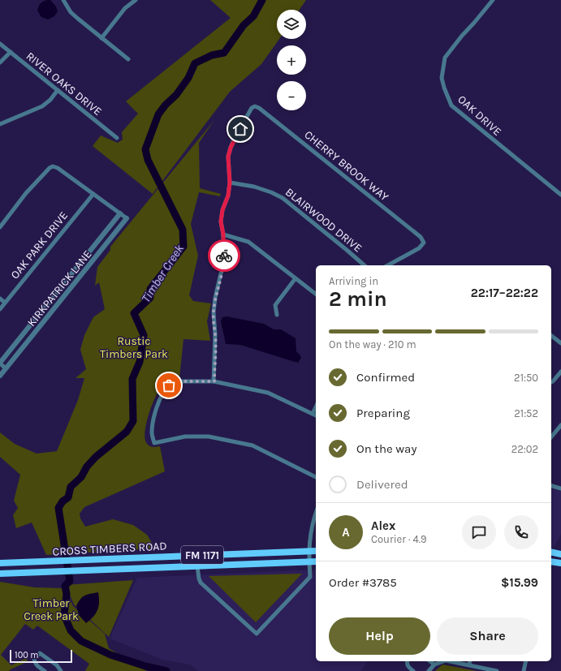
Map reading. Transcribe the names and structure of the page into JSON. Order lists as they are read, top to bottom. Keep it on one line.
{"streets":{"main road":["CROSS TIMBERS ROAD","FM 1171"],"street":["RIVER OAKS DRIVE","OAK DRIVE","CHERRY BROOK WAY","BLAIRWOOD DRIVE","OAK PARK DRIVE","KIRKPATRICK LANE"]},"crossings":[["CHERRY BROOK WAY","BLAIRWOOD DRIVE"]],"water":["Timber Creek"],"parks":["Rustic Timbers Park","Timber Creek Park"],"scale_bar":"100 m","page":{"map_buttons":["+","−"],"heading":["2 min","Arriving in","22:17–22:22"],"panel":["Alex","Courier · 4.9","Order #3785","$15.99"],"bar":"On the way · 210 m","list":[["Confirmed","21:50"],["Preparing","21:52"],["On the way","22:02"],"Delivered"],"round":"A","buttons":["Help","Share"],"scale":"100 m"}}
